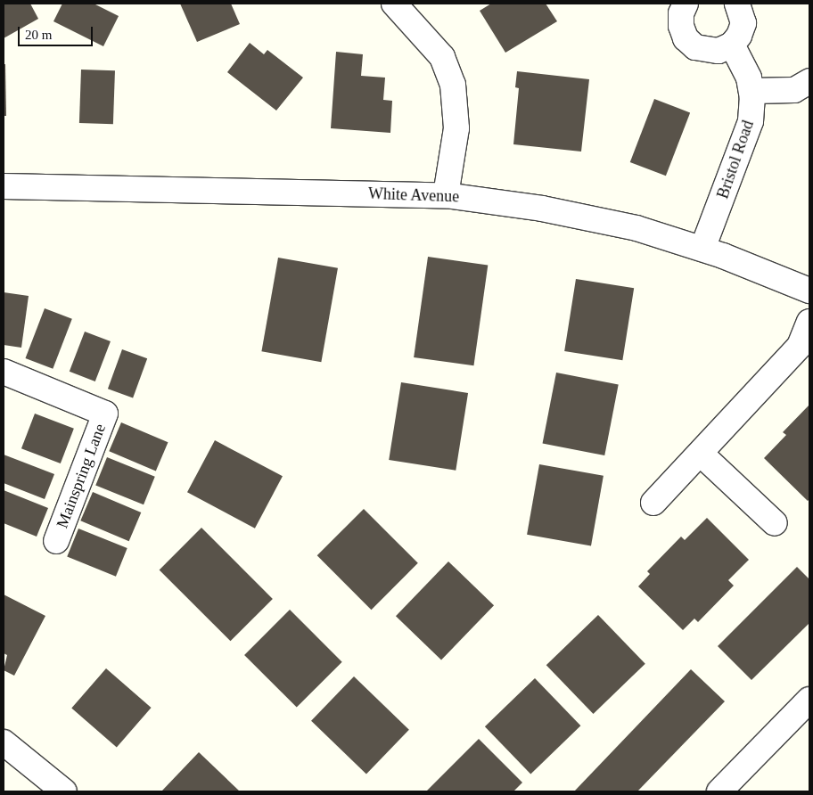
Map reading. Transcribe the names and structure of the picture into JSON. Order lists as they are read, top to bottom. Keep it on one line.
{"streets":{"street":["Bristol Road","White Avenue","Mainspring Lane"]},"crossings":[["Bristol Road","White Avenue"]],"scale_bar":"20 m"}
